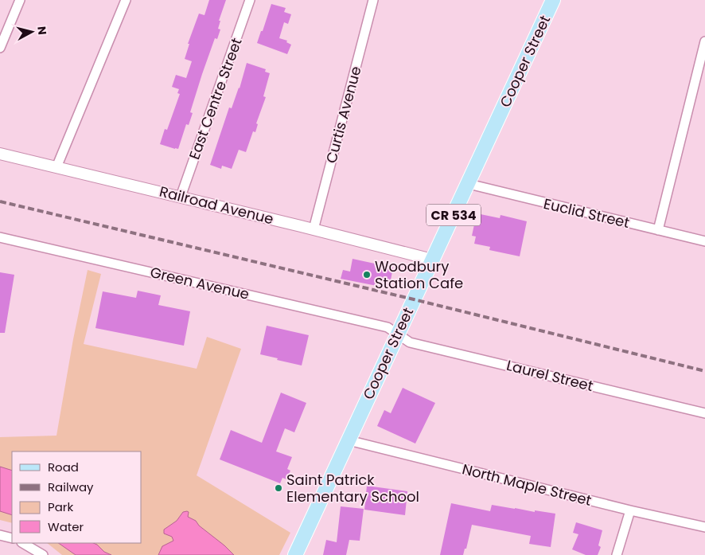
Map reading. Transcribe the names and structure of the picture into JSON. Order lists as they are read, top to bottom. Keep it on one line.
{"streets":{"main road":["Cooper Street","CR 534"],"street":["East Centre Street","Curtis Avenue","Railroad Avenue","Euclid Street","Green Avenue","Laurel Street","North Maple Street"]},"crossings":[["Cooper Street","Railroad Avenue"],["Cooper Street","Euclid Street"],["Cooper Street","Green Avenue"],["Cooper Street","Laurel Street"],["Cooper Street","North Maple Street"],["East Centre Street","Railroad Avenue"],["Curtis Avenue","Railroad Avenue"],["Green Avenue","Laurel Street"]],"places":["Woodbury Station Cafe","Saint Patrick Elementary School"],"legend":["Road","Railway","Park","Water"],"north":"right"}
